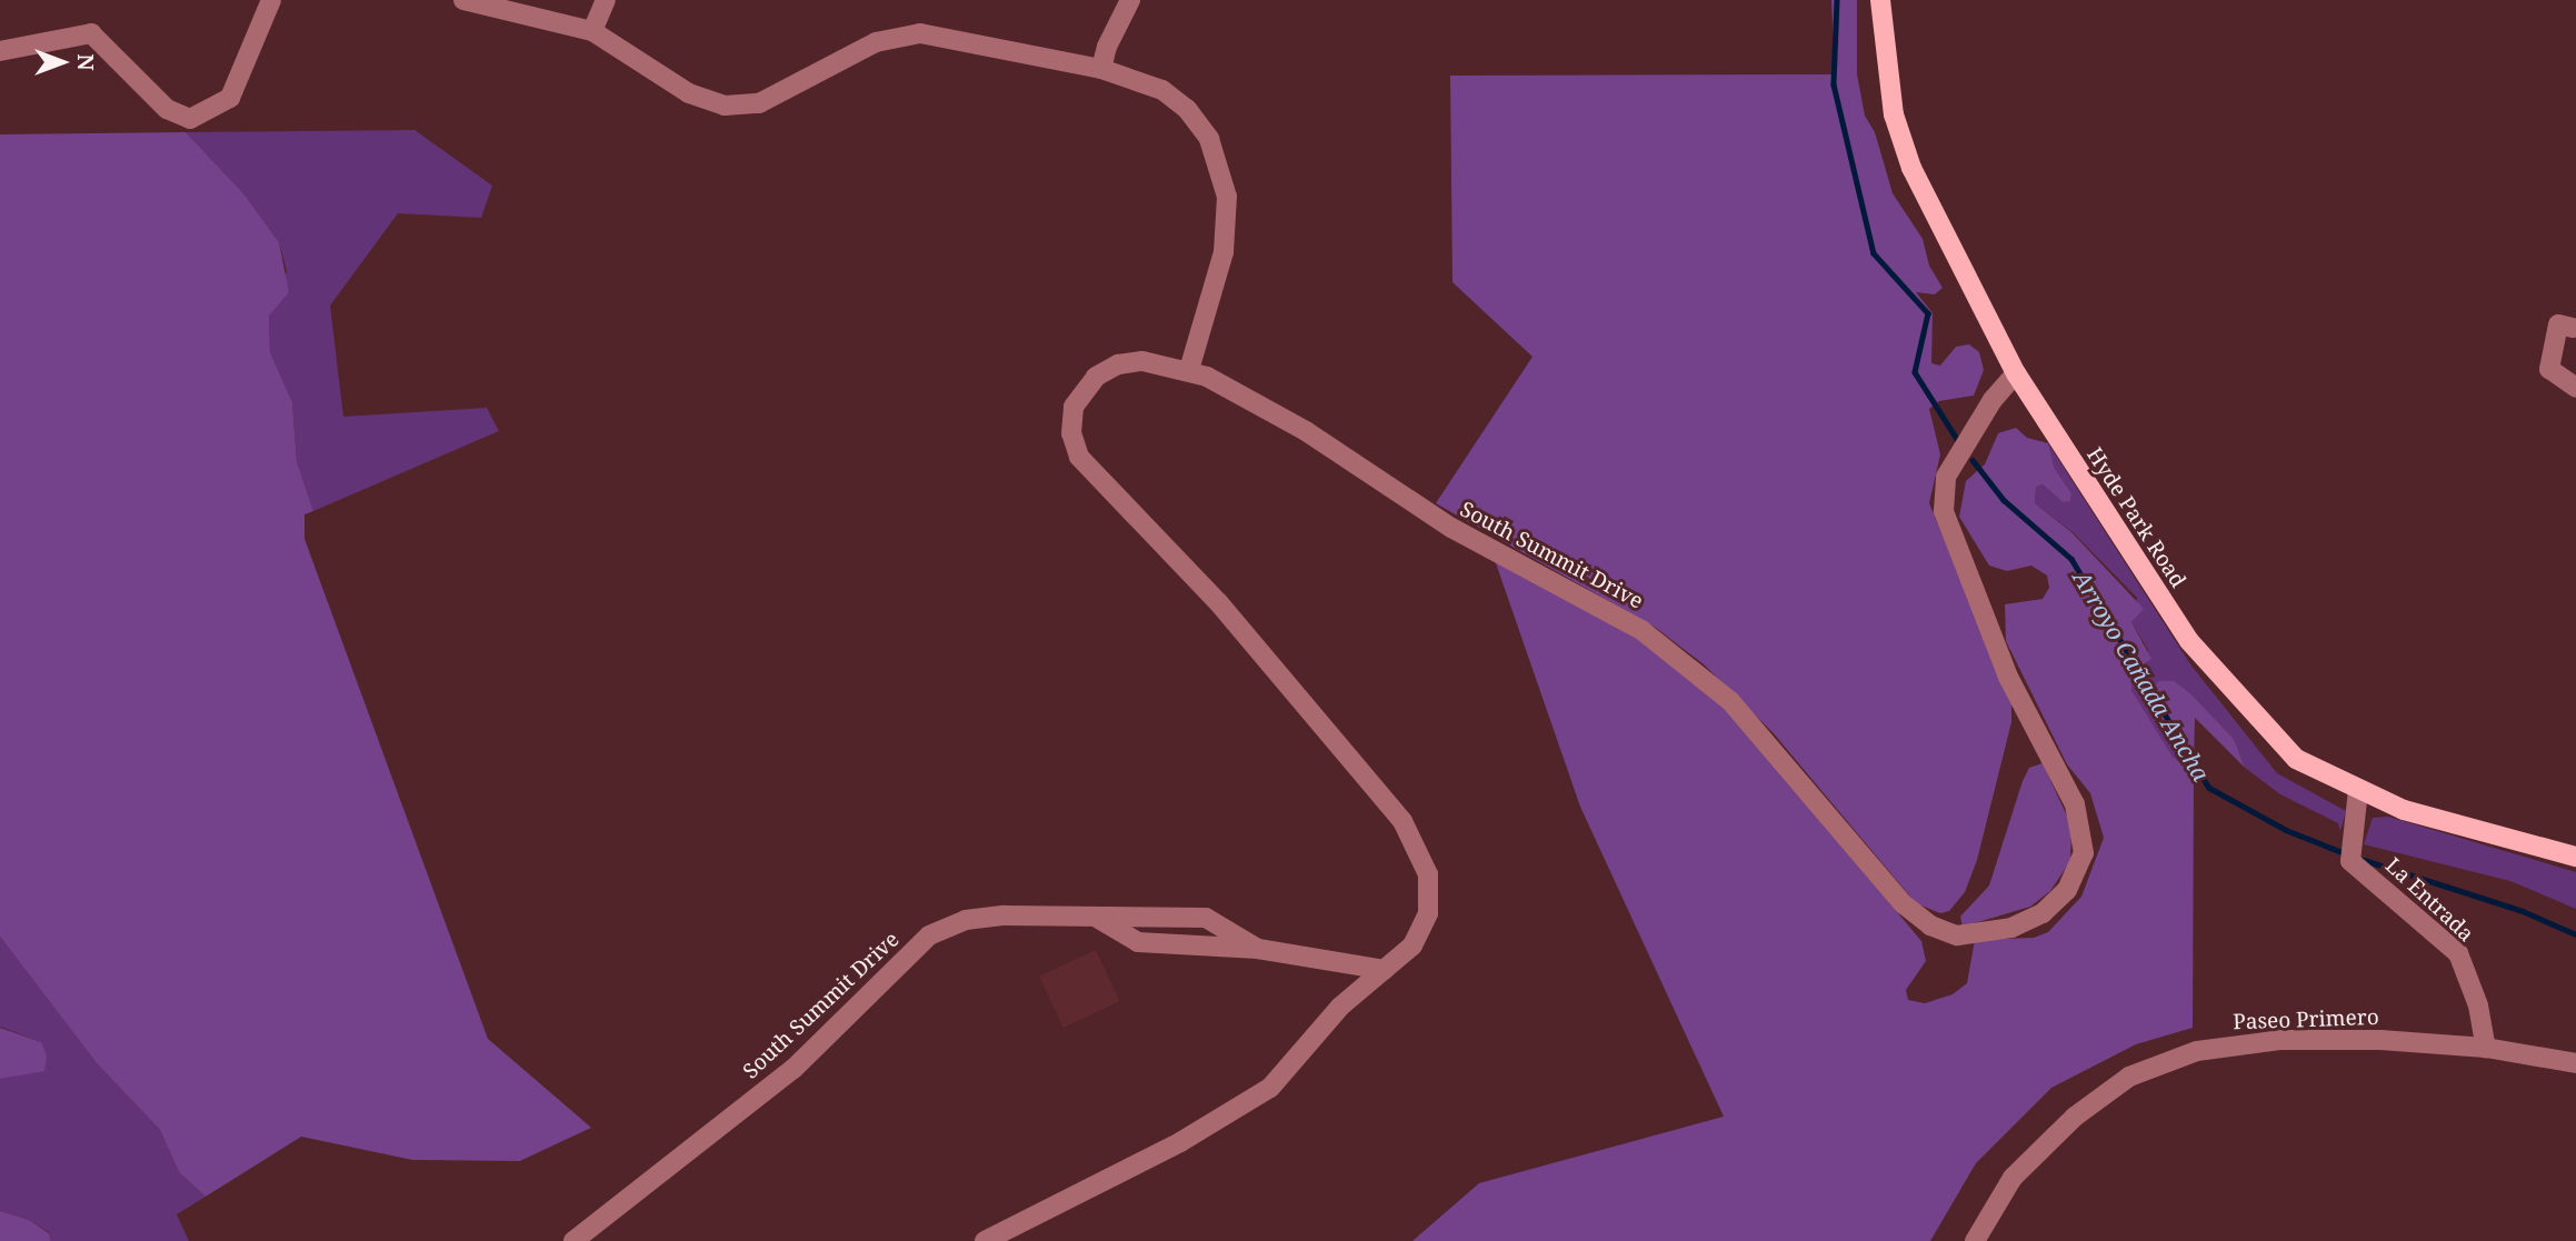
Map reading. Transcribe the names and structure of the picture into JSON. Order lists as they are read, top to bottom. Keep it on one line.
{"streets":{"main road":["Hyde Park Road"],"street":["South Summit Drive","La Entrada","Paseo Primero"]},"crossings":[["Hyde Park Road","South Summit Drive"],["Hyde Park Road","La Entrada"],["La Entrada","Paseo Primero"]],"water":["Arroyo Cañada Ancha"],"north":"right"}
